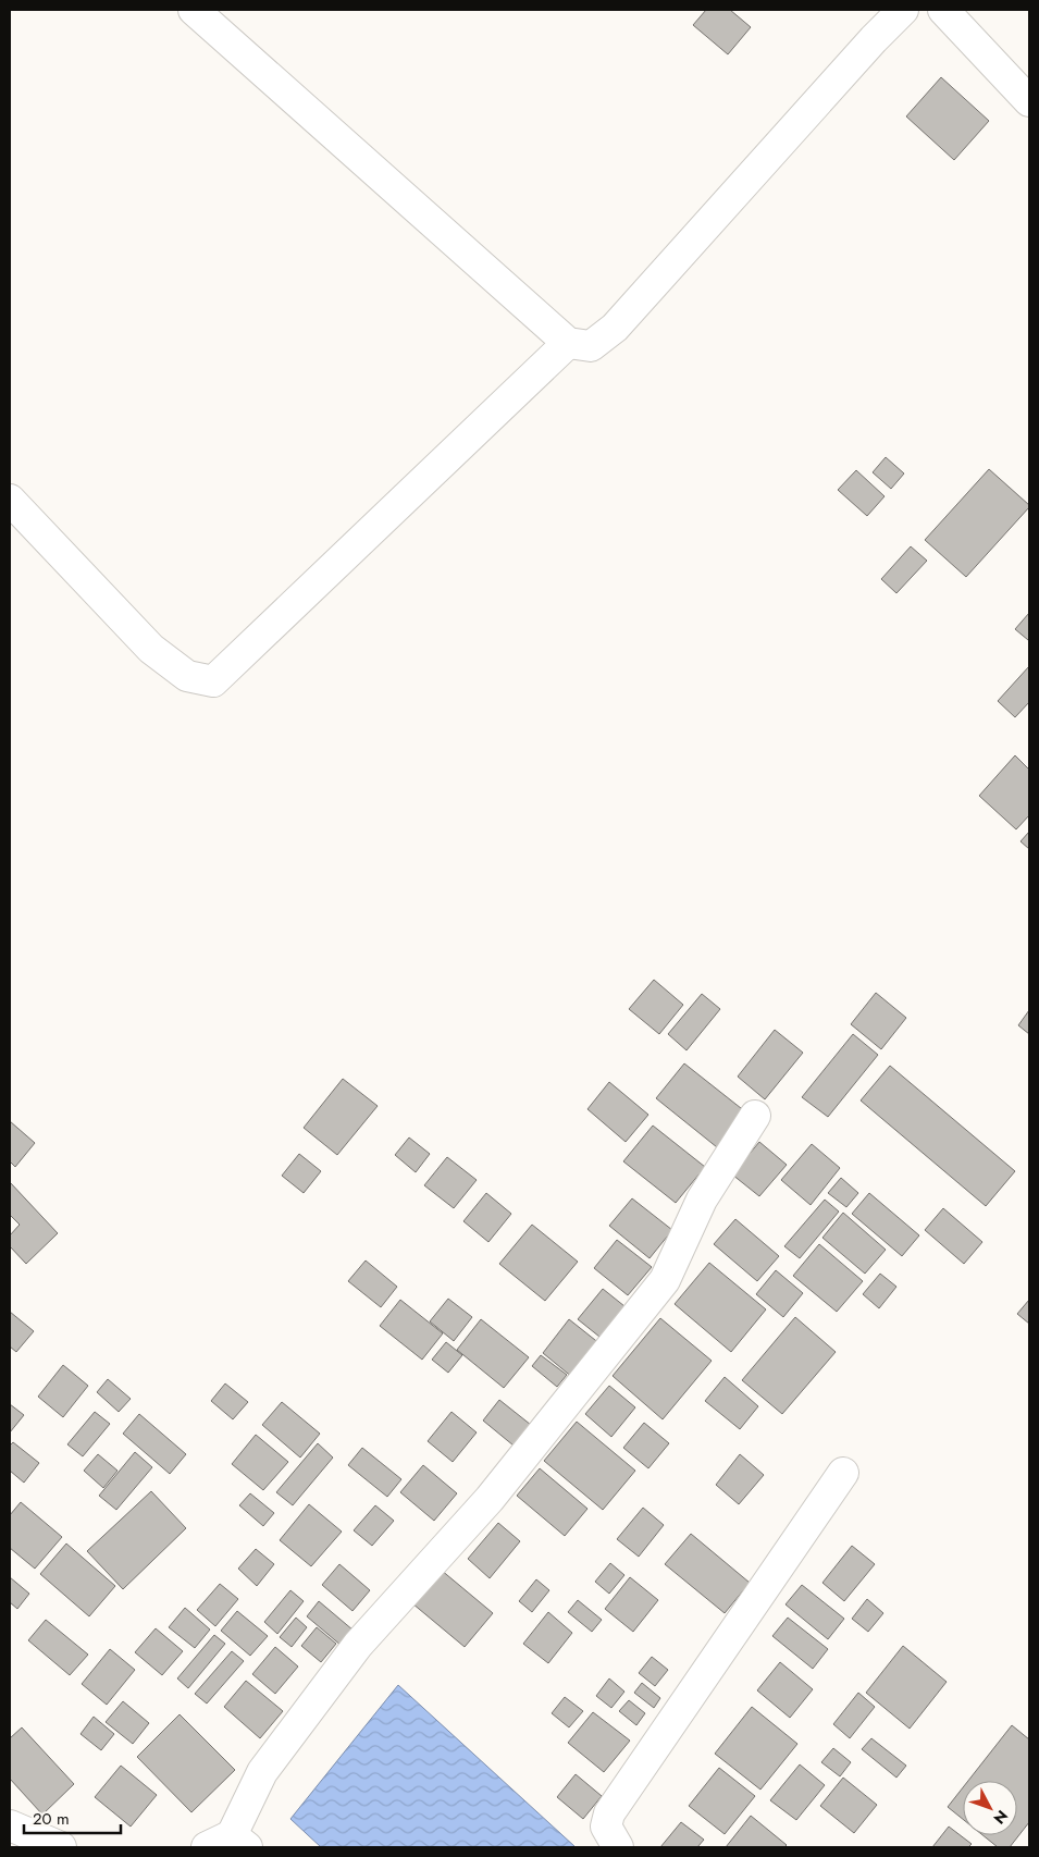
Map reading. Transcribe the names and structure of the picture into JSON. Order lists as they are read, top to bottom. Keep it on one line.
{"scale_bar":"20 m","north":"bottom right"}
